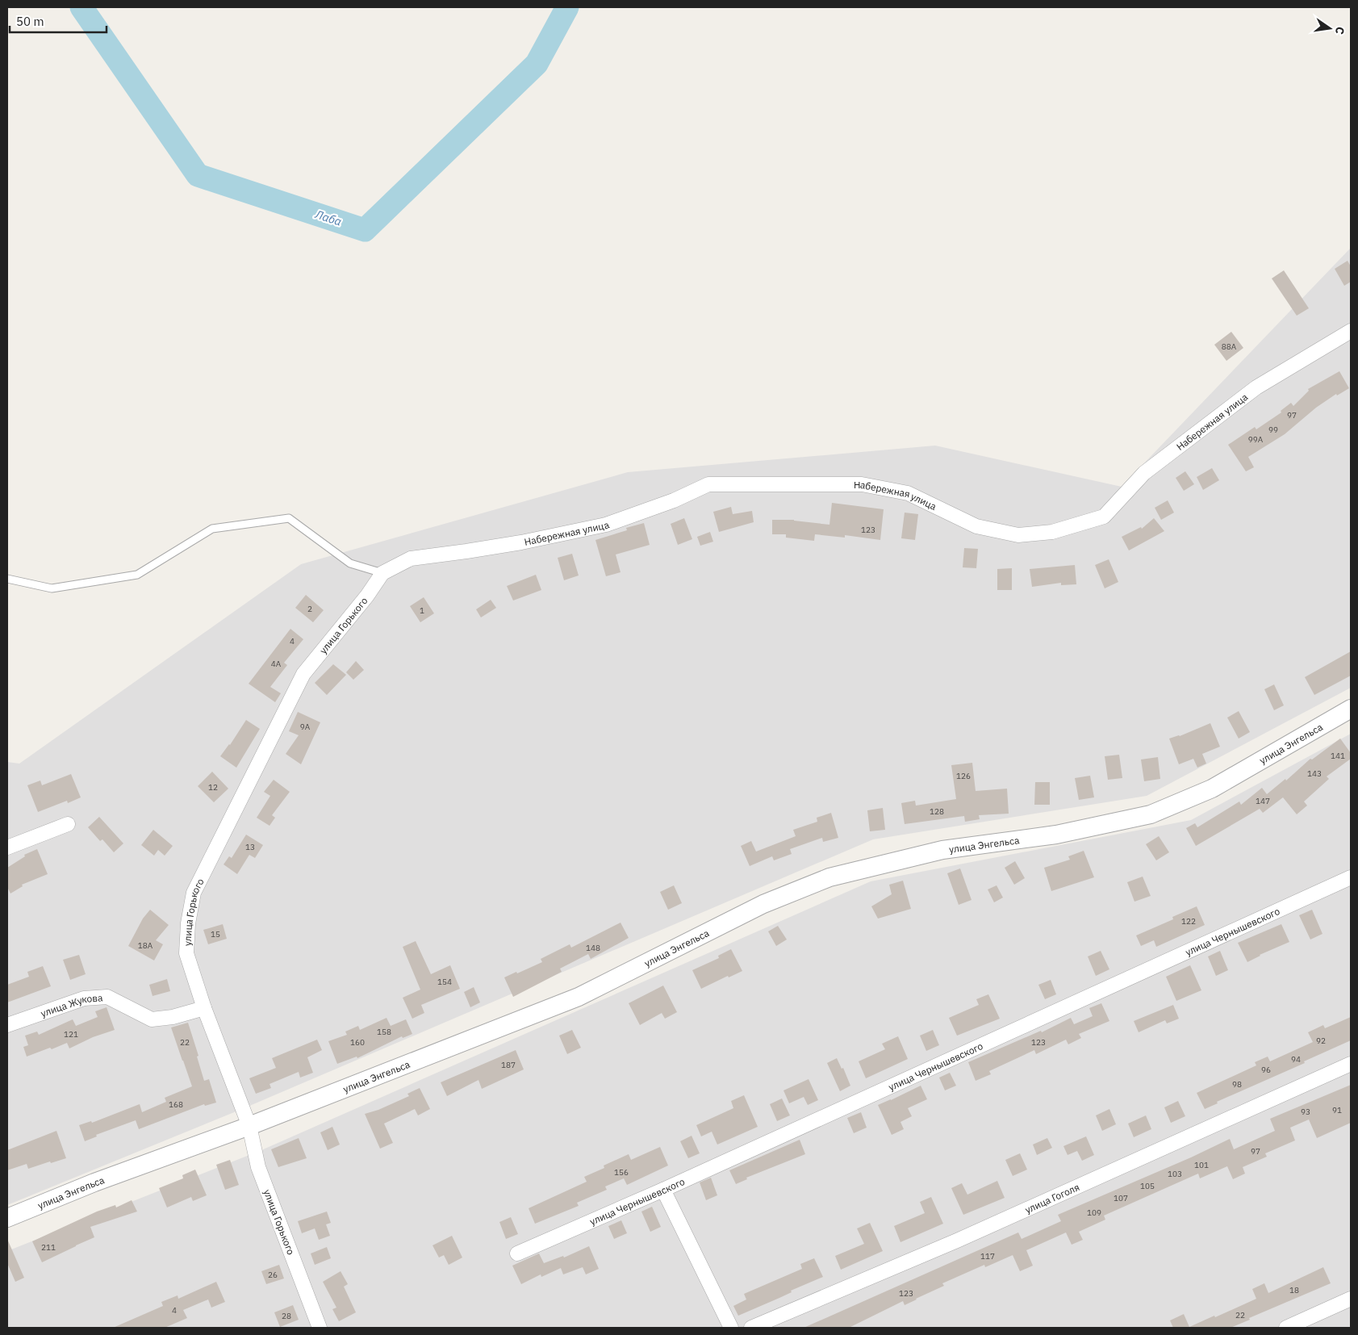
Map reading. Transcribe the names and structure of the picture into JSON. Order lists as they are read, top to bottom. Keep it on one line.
{"streets":{"street":["Набережная улица","улица Горького","улица Энгельса","улица Чернышевского","улица Жукова","улица Гоголя"]},"crossings":[["Набережная улица","улица Горького"],["улица Горького","улица Энгельса"],["улица Горького","улица Жукова"]],"water":["Лаба"],"house_numbers":["88А","97","99","99А","123","2","1","4","4А","9А","141","143","126","12","147","128","13","122","15","18А","148","154","158","121","92","22","160","123","94","187","96","98","168","91","93","97","101","156","103","105","107","109","211","117","26","18","123","4","22","28"],"scale_bar":"50 m","north":"right"}
